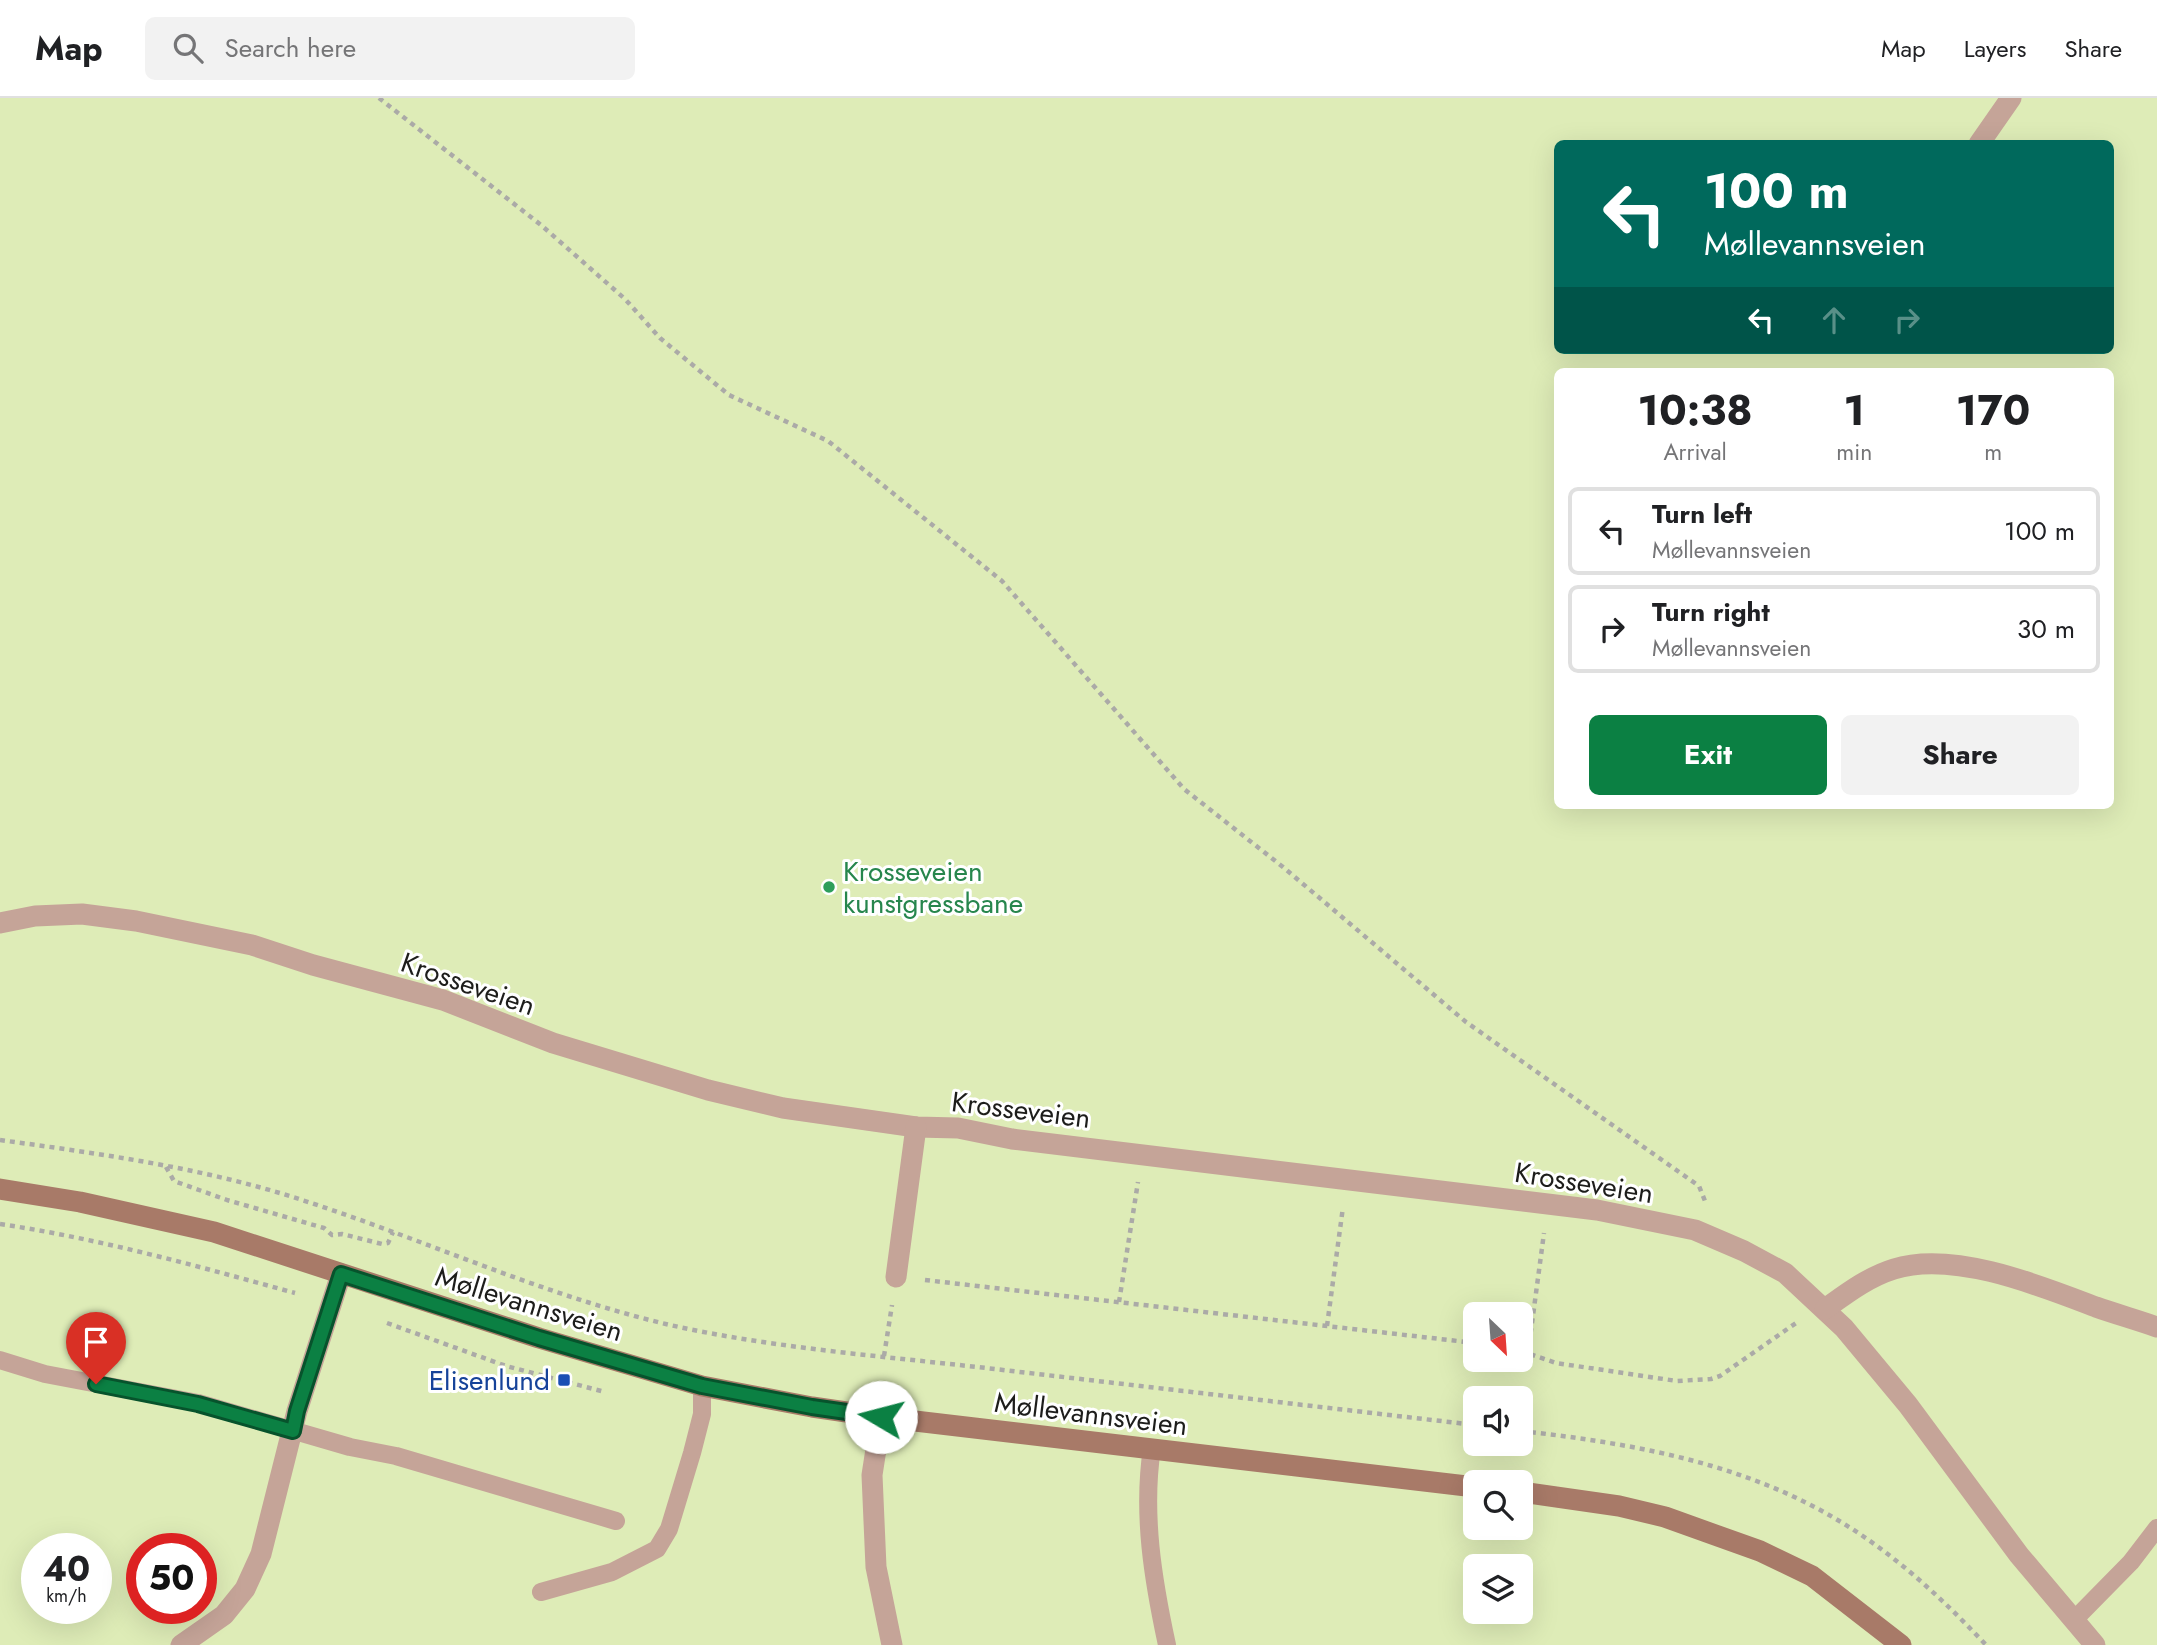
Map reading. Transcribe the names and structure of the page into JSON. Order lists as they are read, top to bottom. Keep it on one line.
{"streets":{"main road":["Møllevannsveien"],"street":["Krosseveien"]},"places":{"other":["Krosseveien kunstgressbane"],"transit":["Elisenlund"]},"north":"bottom right","page":{"header":"Map","search":"Search here","nav":["Map","Layers","Share"],"turn":["100 m","Møllevannsveien"],"eta":["10:38","Arrival","1","min","170","m"],"list":[{"name":"Turn left","note":"Møllevannsveien","value":"100 m"},{"name":"Turn right","note":"Møllevannsveien","value":"30 m"}],"buttons":["Exit","Share"],"speed":"40 km/h","limit":"50"}}
